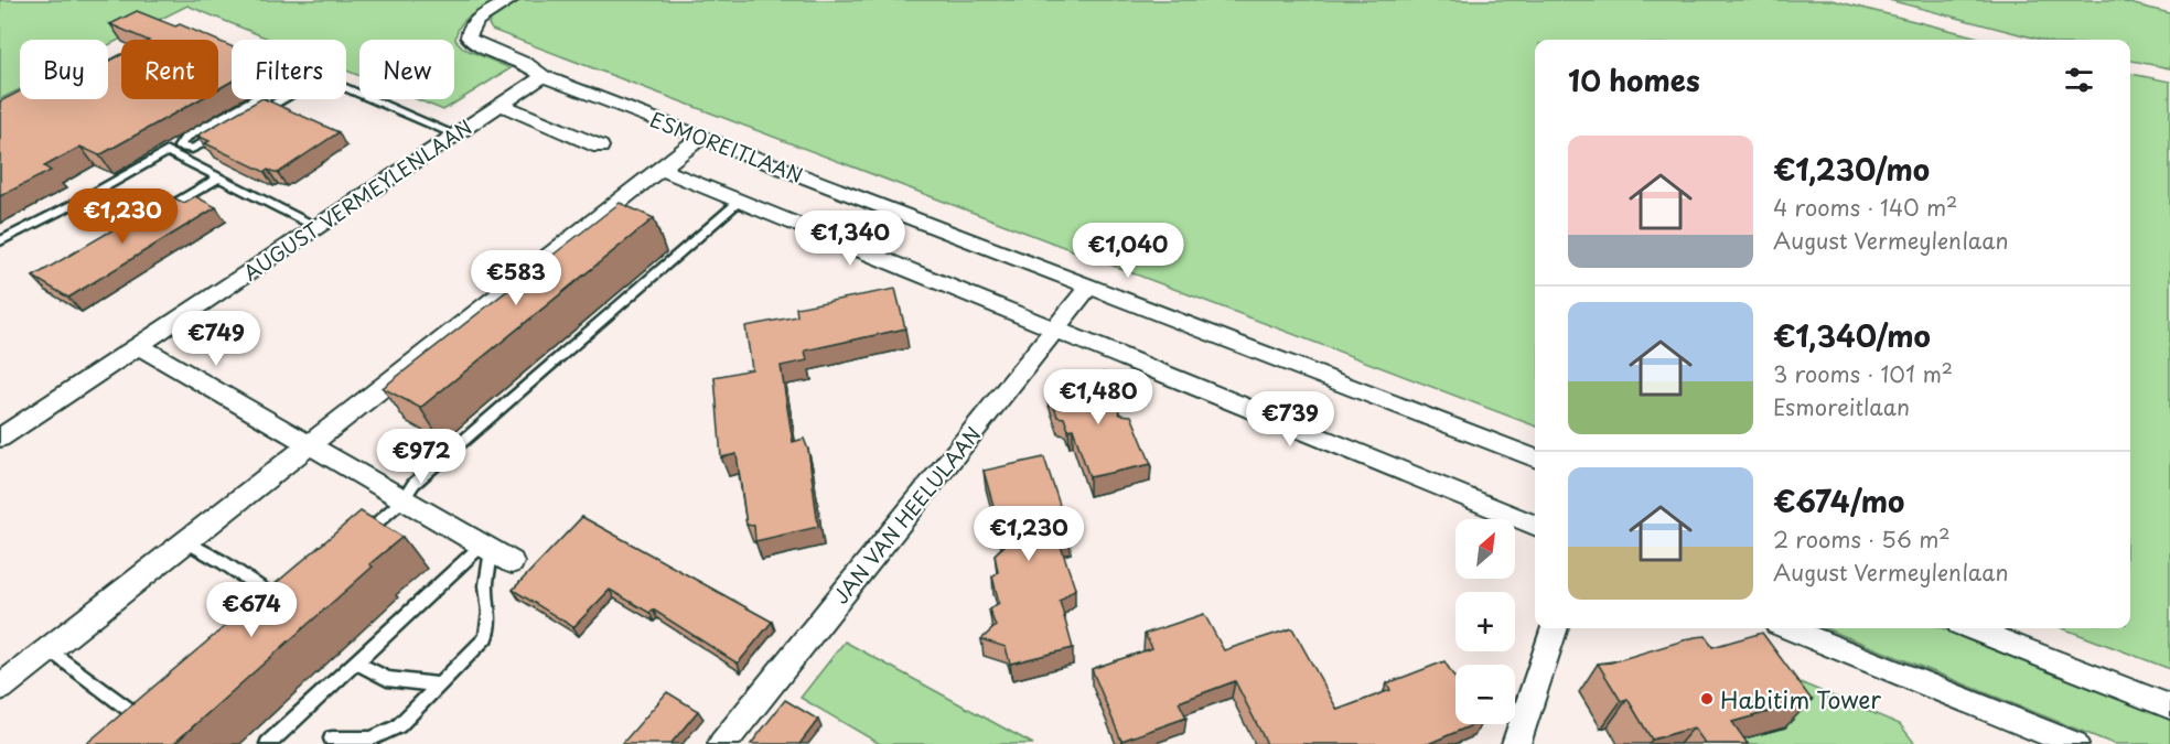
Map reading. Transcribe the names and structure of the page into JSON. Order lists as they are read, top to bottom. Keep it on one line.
{"streets":{"street":["ESMOREITLAAN","AUGUST VERMEYLENLAAN","JAN VAN HEELULAAN"]},"crossings":[["ESMOREITLAAN","AUGUST VERMEYLENLAAN"],["ESMOREITLAAN","JAN VAN HEELULAAN"]],"places":["Habitim Tower"],"north":"top right","page":{"chip":["Buy","Rent","Filters","New"],"heading":"10 homes","list":[{"name":"€1,230/mo","note":"4 rooms · 140 m² · August Vermeylenlaan"},{"name":"€1,340/mo","note":"3 rooms · 101 m² · Esmoreitlaan"},{"name":"€674/mo","note":"2 rooms · 56 m² · August Vermeylenlaan"}],"price":["€1,230","€1,340","€1,040","€583","€749","€1,480","€739","€972","€1,230","€674"],"map_buttons":["+","−"]}}
